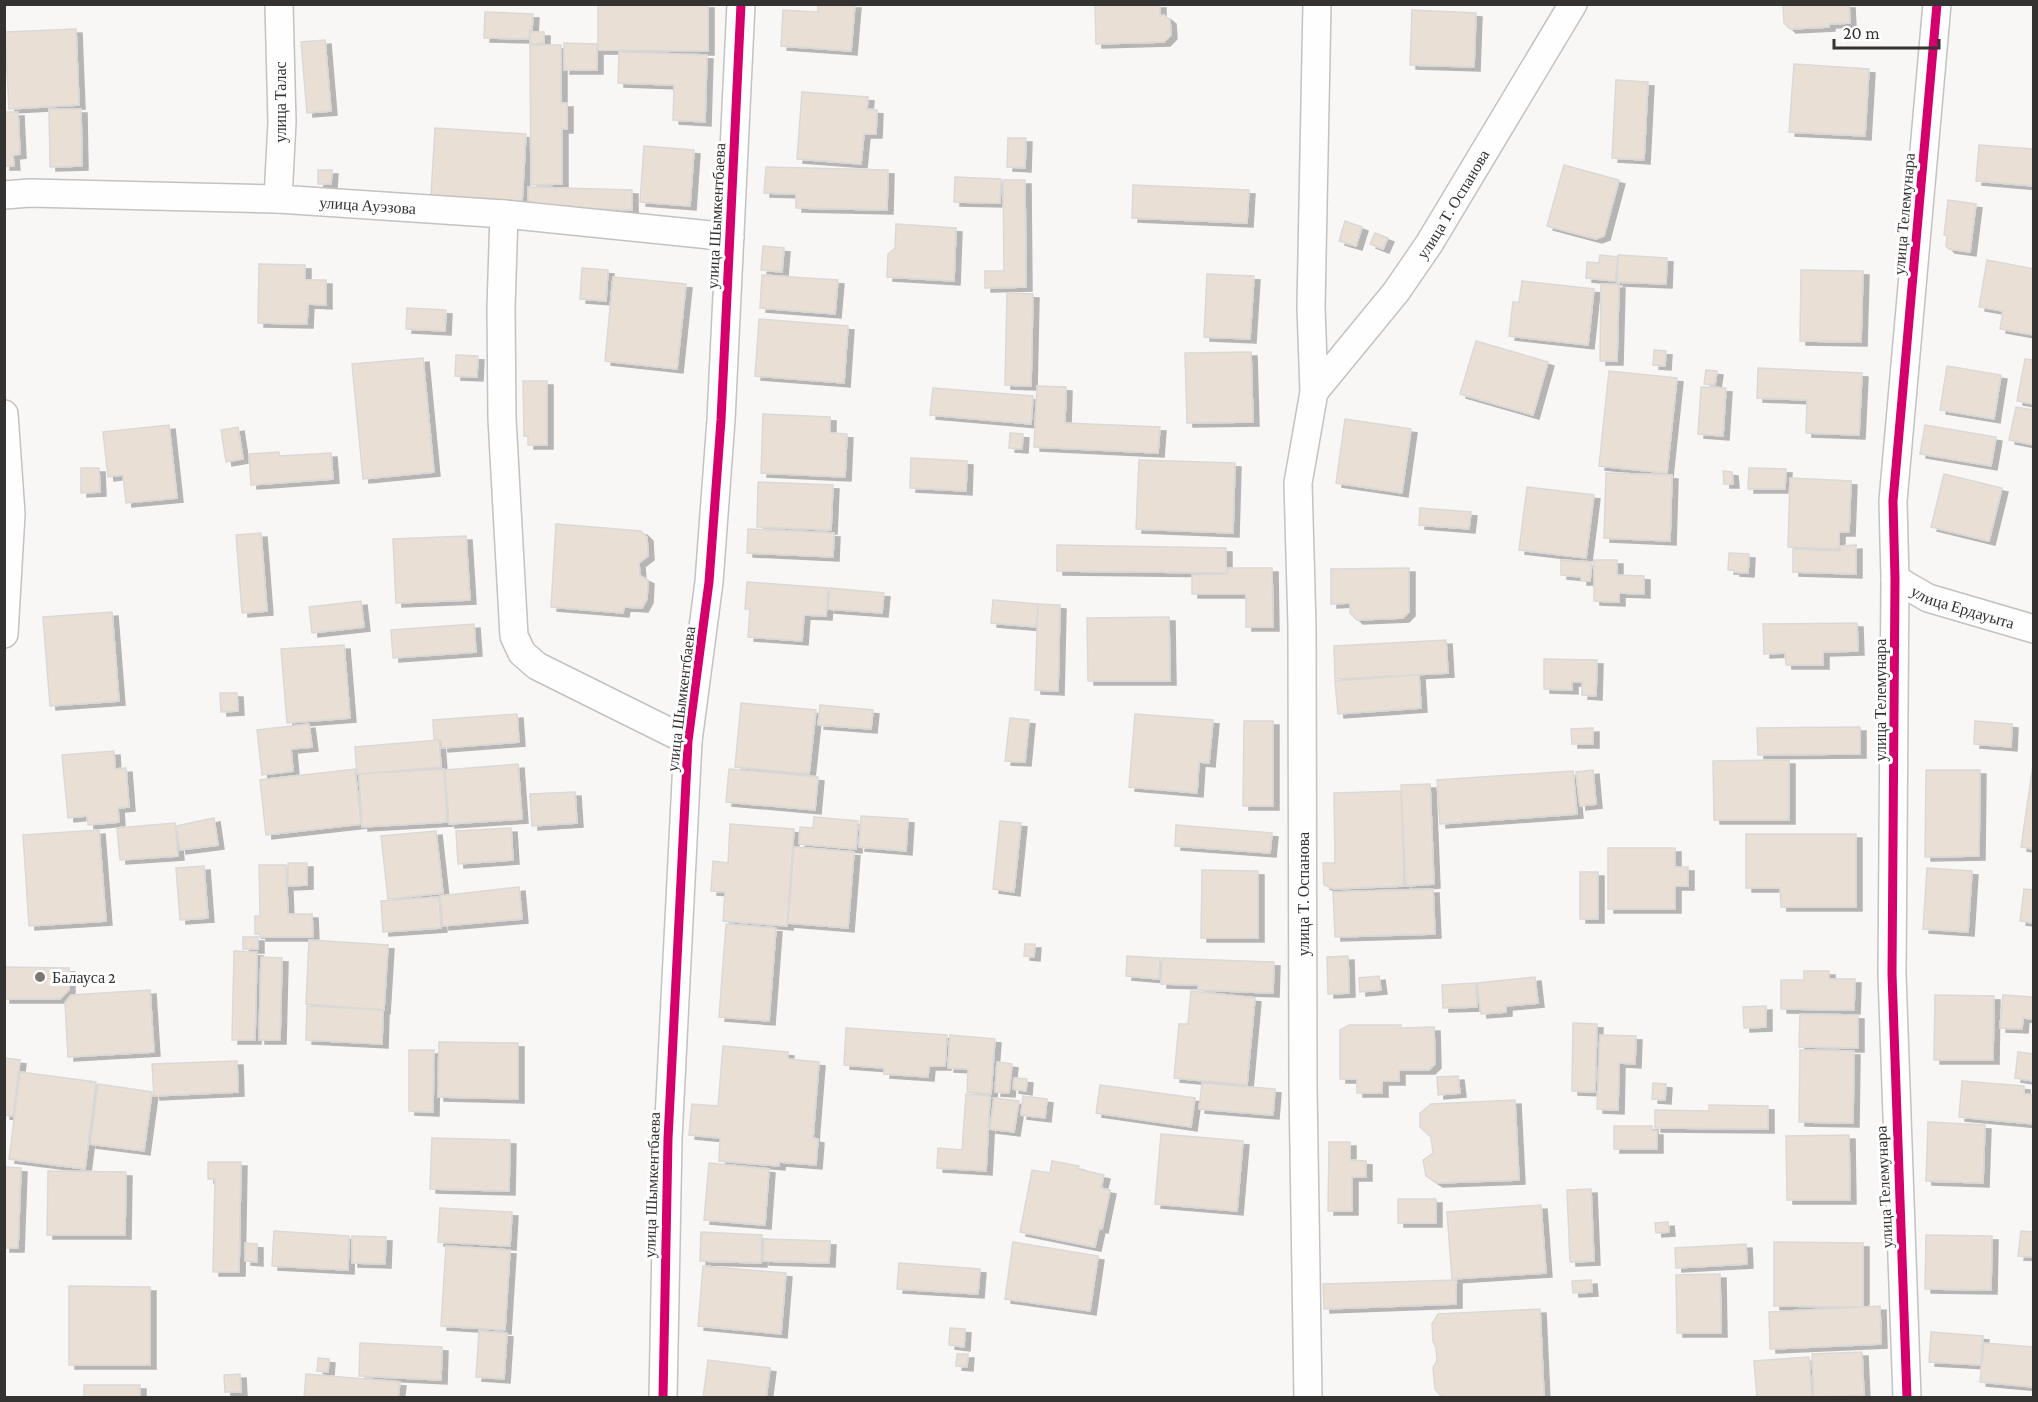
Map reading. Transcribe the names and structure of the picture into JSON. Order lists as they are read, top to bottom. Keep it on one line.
{"streets":{"street":["улица Талас","улица Ауэзова","улица Т. Оспанова","улица Телемунара","улица Шымкентбаева","улица Ердауыта"]},"crossings":[["улица Талас","улица Ауэзова"],["улица Ауэзова","улица Шымкентбаева"],["улица Телемунара","улица Ердауыта"]],"places":["Балауса 2"],"scale_bar":"20 m"}
